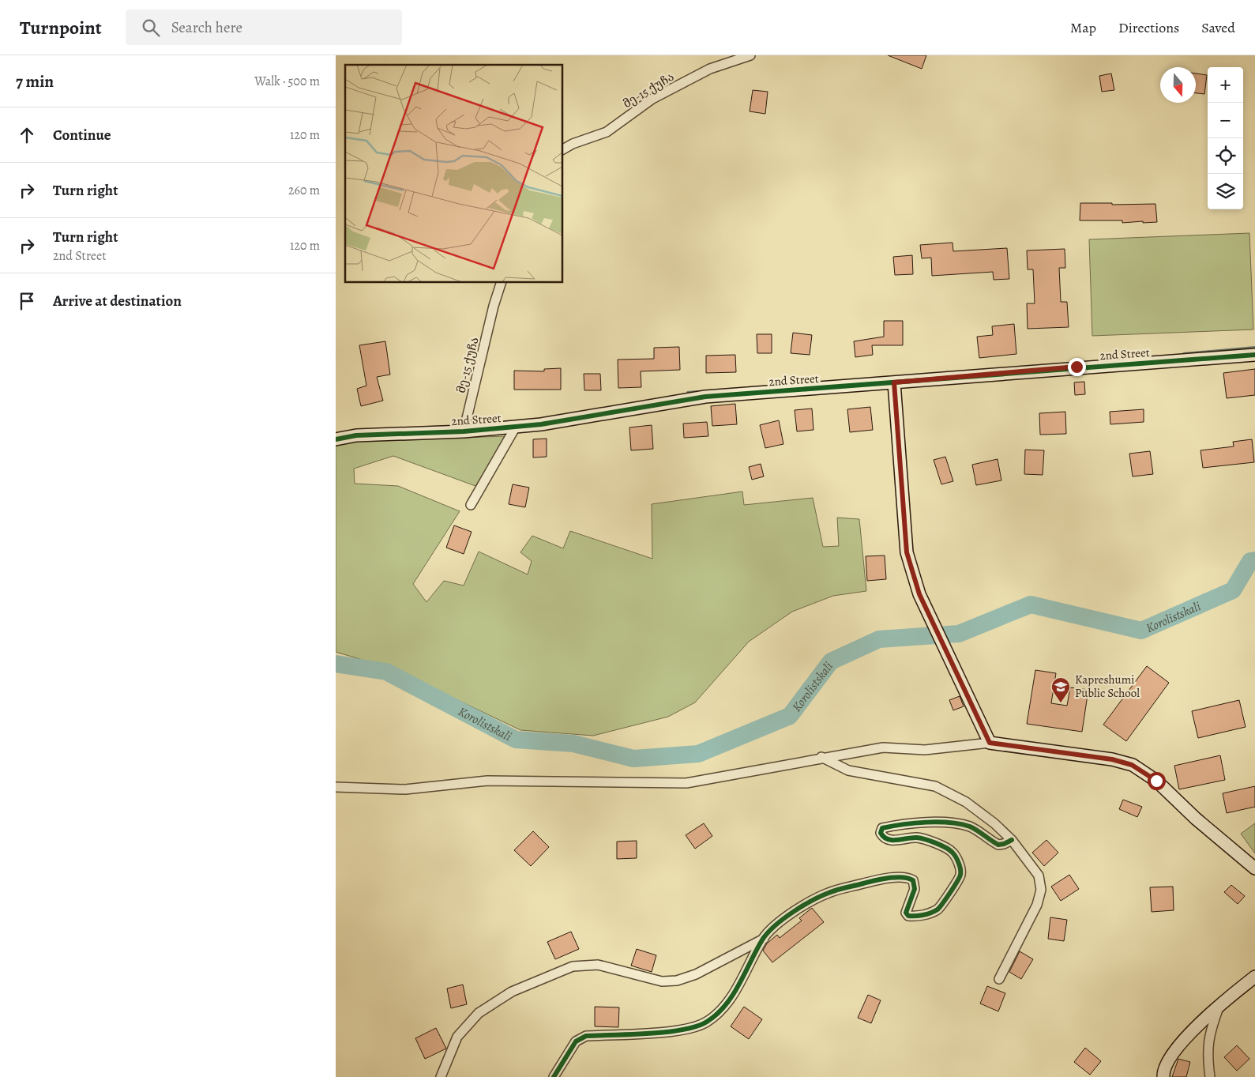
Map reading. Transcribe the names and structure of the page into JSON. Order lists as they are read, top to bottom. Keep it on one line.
{"streets":{"street":["მე-15 ქუჩა","2nd Street"]},"crossings":[["მე-15 ქუჩა","2nd Street"]],"water":["Korolistskali"],"places":{"school or university":["Kapreshumi Public School"]},"north":"bottom","page":{"header":"Turnpoint","search":"Search here","nav":["Map","Directions","Saved"],"heading":["7 min","Walk · 500 m"],"map_buttons":["+","−"],"list":[["Continue","120 m"],["Turn right","260 m"],["Turn right","2nd Street","120 m"],"Arrive at destination"]}}
